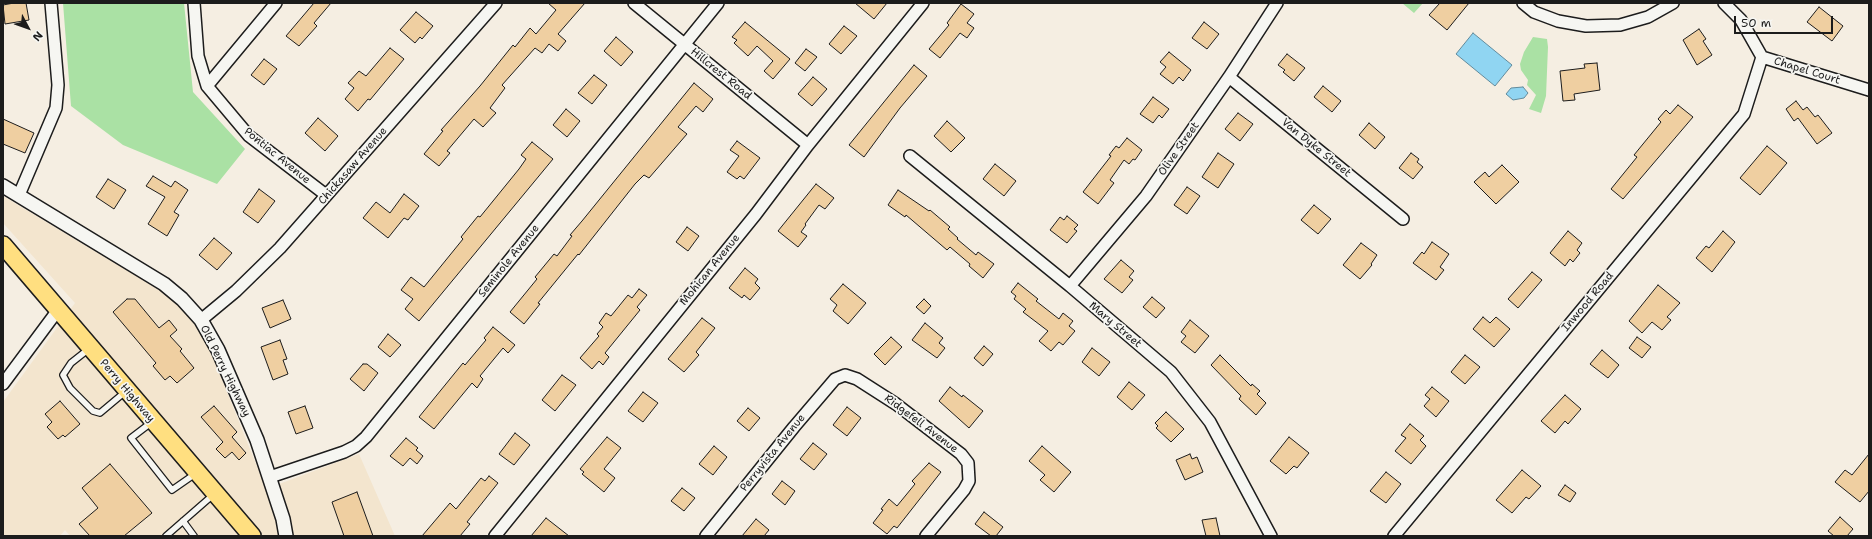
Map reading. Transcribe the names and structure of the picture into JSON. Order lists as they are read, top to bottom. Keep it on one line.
{"streets":{"main road":["Perry Highway"],"street":["Chapel Court","Hillcrest Road","Van Dyke Street","Olive Street","Pontiac Avenue","Chickasaw Avenue","Seminole Avenue","Mohican Avenue","Inwood Road","Mary Street","Old Perry Highway","Ridgefell Avenue","Perryvista Avenue"]},"crossings":[["Chapel Court","Inwood Road"],["Hillcrest Road","Seminole Avenue"],["Hillcrest Road","Mohican Avenue"],["Van Dyke Street","Olive Street"],["Olive Street","Mary Street"],["Pontiac Avenue","Chickasaw Avenue"],["Chickasaw Avenue","Old Perry Highway"],["Seminole Avenue","Old Perry Highway"],["Ridgefell Avenue","Perryvista Avenue"]],"scale_bar":"50 m","north":"bottom right"}
